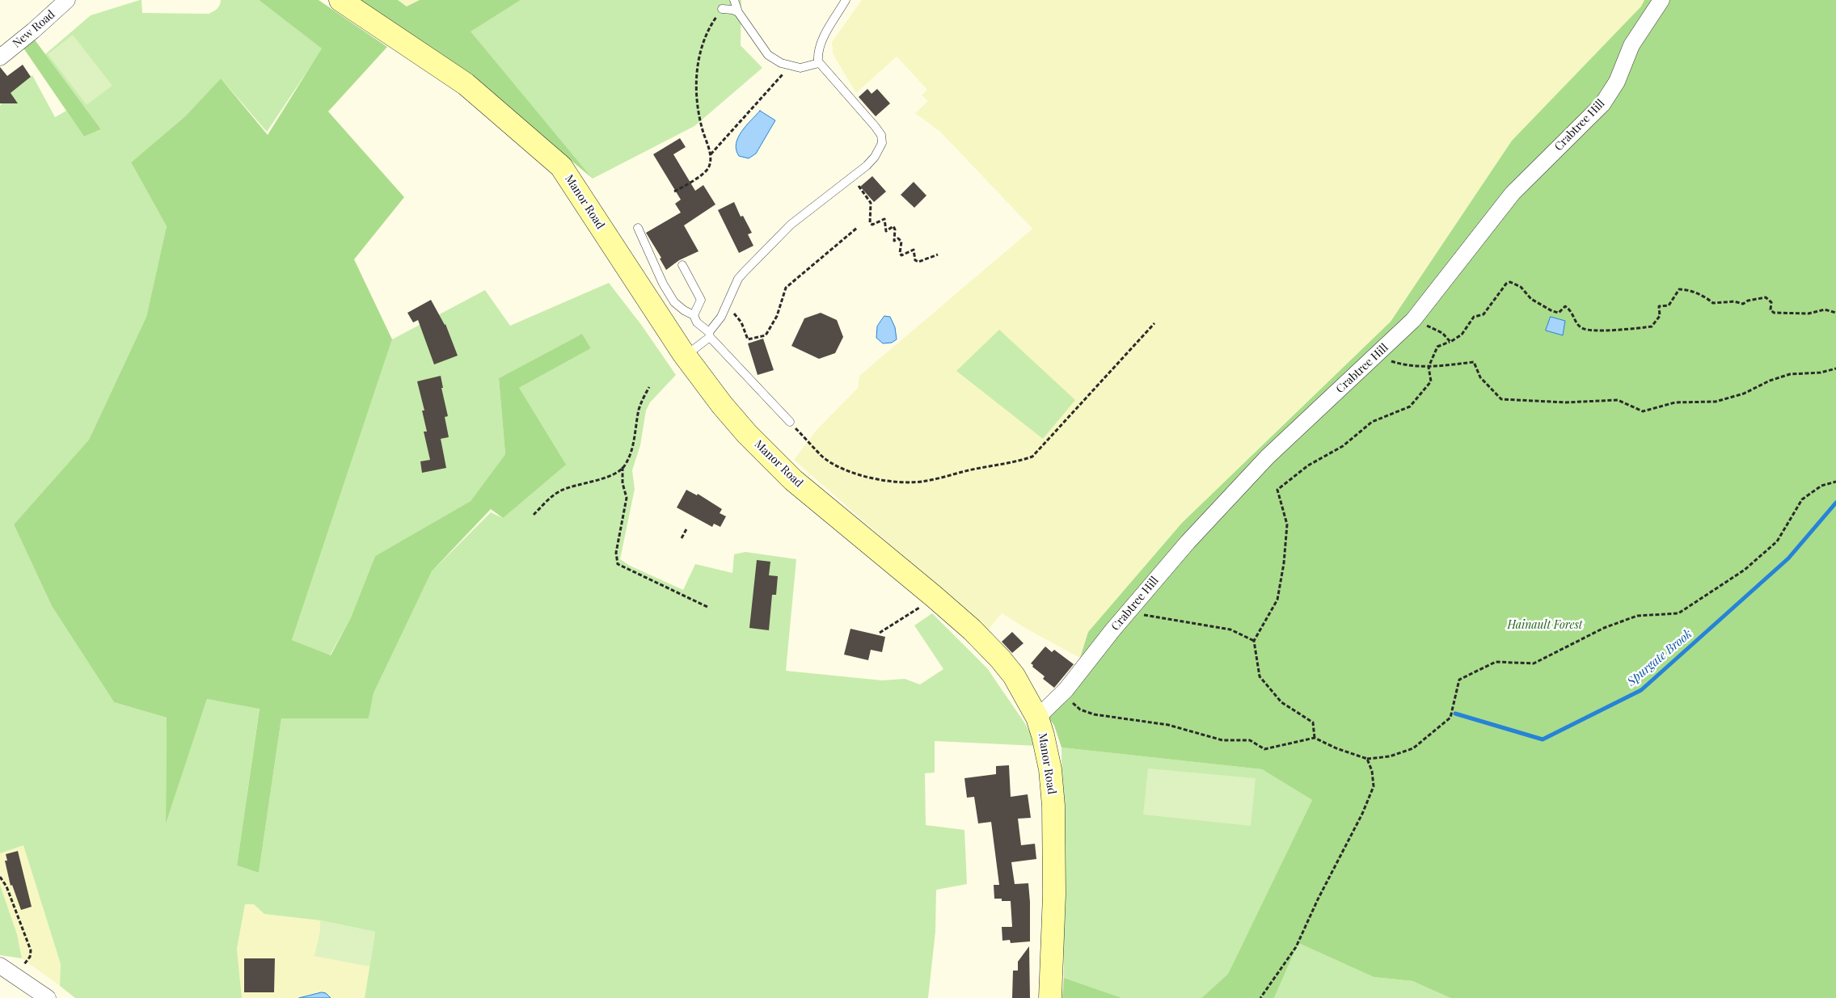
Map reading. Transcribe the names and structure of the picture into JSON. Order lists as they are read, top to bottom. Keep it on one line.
{"streets":{"street":["New Road","Crabtree Hill","Manor Road"]},"crossings":[["Crabtree Hill","Manor Road"]],"water":["Spurgate Brook"],"parks":["Hainault Forest"]}
